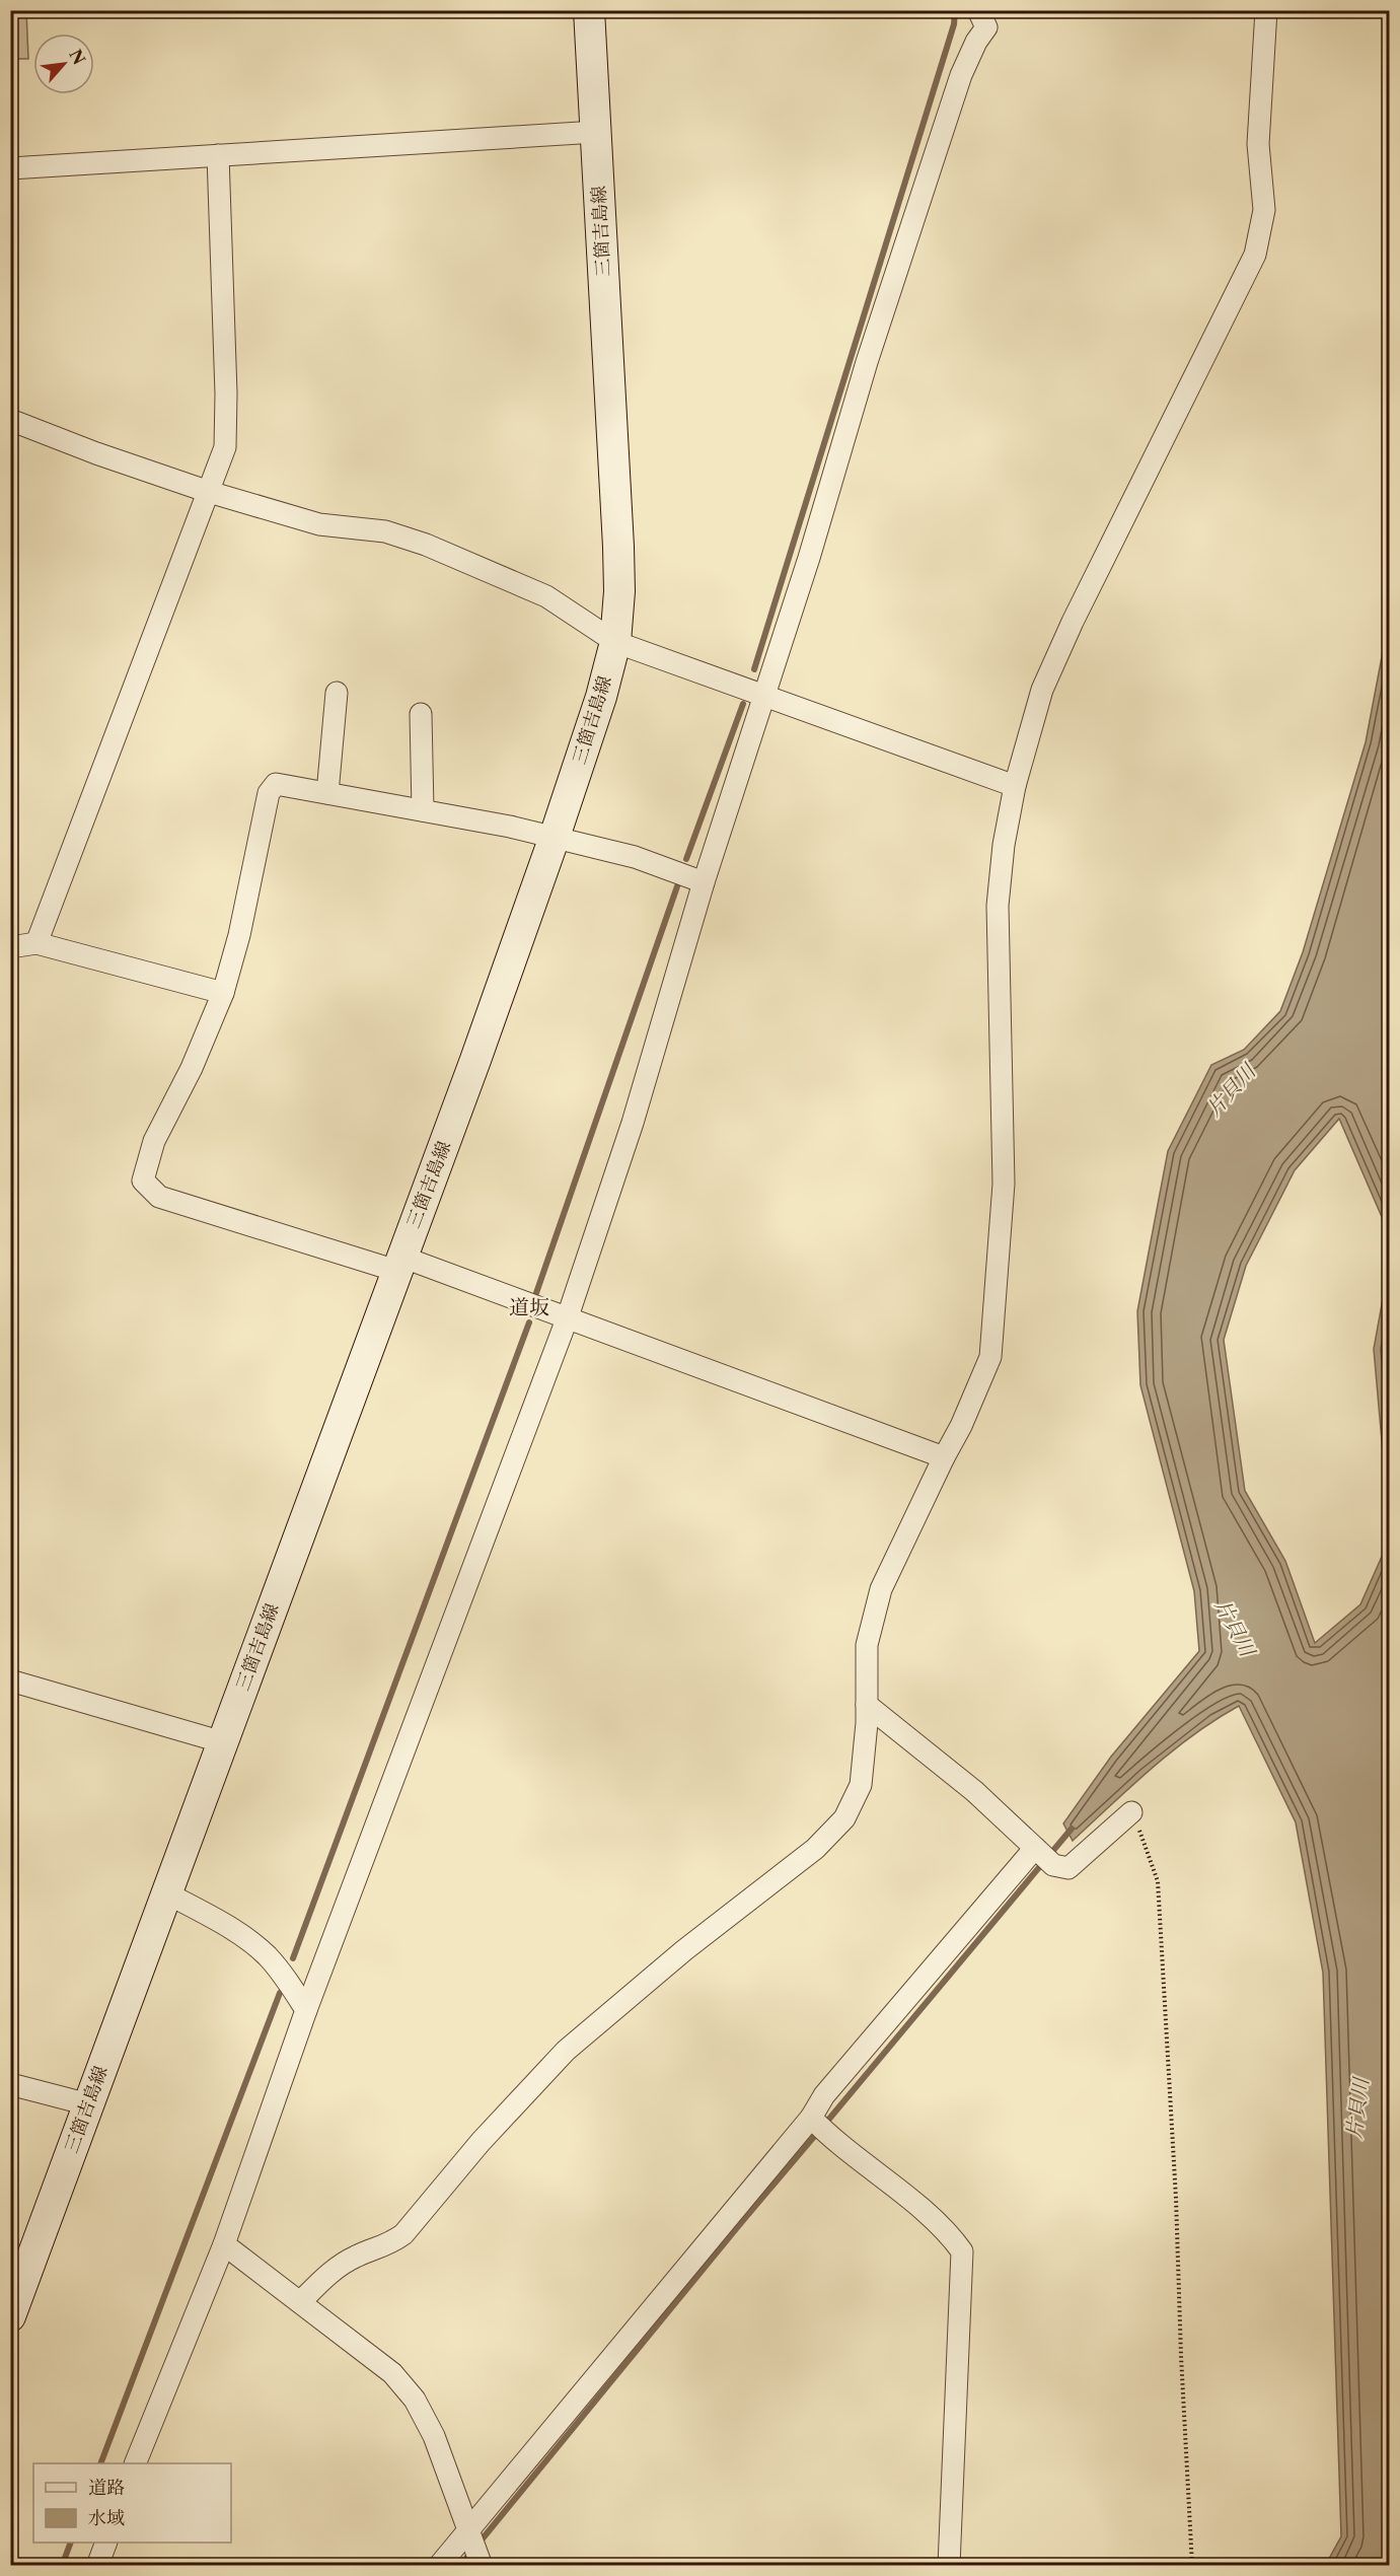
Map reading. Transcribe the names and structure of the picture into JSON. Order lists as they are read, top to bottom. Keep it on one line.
{"streets":{"main road":["三箇吉島線"]},"districts":["道坂"],"water":["片貝川"],"legend":["道路","水域"],"north":"top right"}
